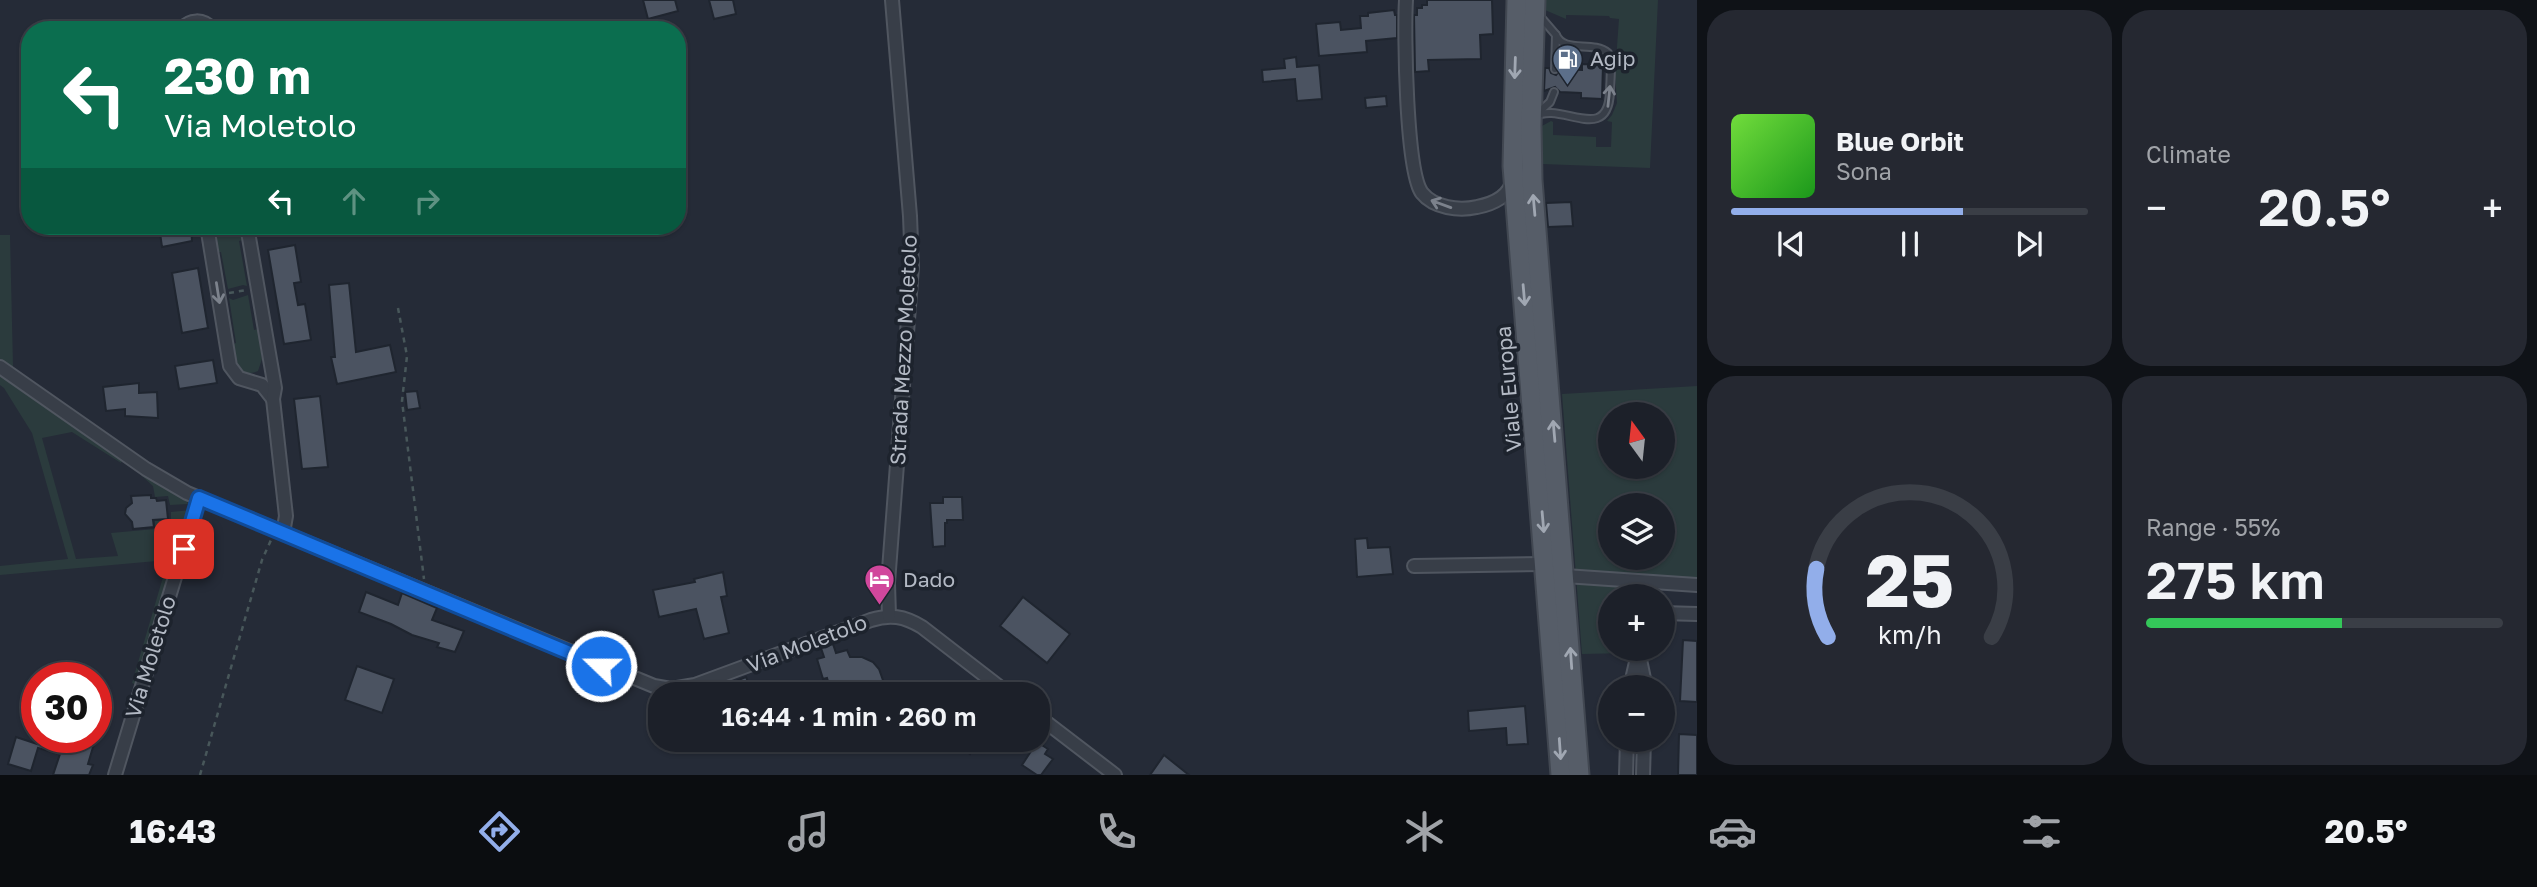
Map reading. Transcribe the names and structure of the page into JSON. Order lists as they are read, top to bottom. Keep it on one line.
{"streets":{"main road":["Viale Europa"],"street":["Strada Mezzo Moletolo","Via Moletolo"]},"crossings":[["Strada Mezzo Moletolo","Via Moletolo"]],"places":{"fuel station":["Agip"],"hotel":["Dado"]},"north":"top","page":{"tile":["Climate",["Range · 55%","275 km"]],"turn":["230 m","Via Moletolo"],"song":["Blue Orbit","Sona"],"heat":["−","20.5°","+"],"map_buttons":["+","−"],"limit":"30","trip":"16:44 · 1 min · 260 m","tabs":["16:43","20.5°"],"gauge":["25","km/h"]}}
